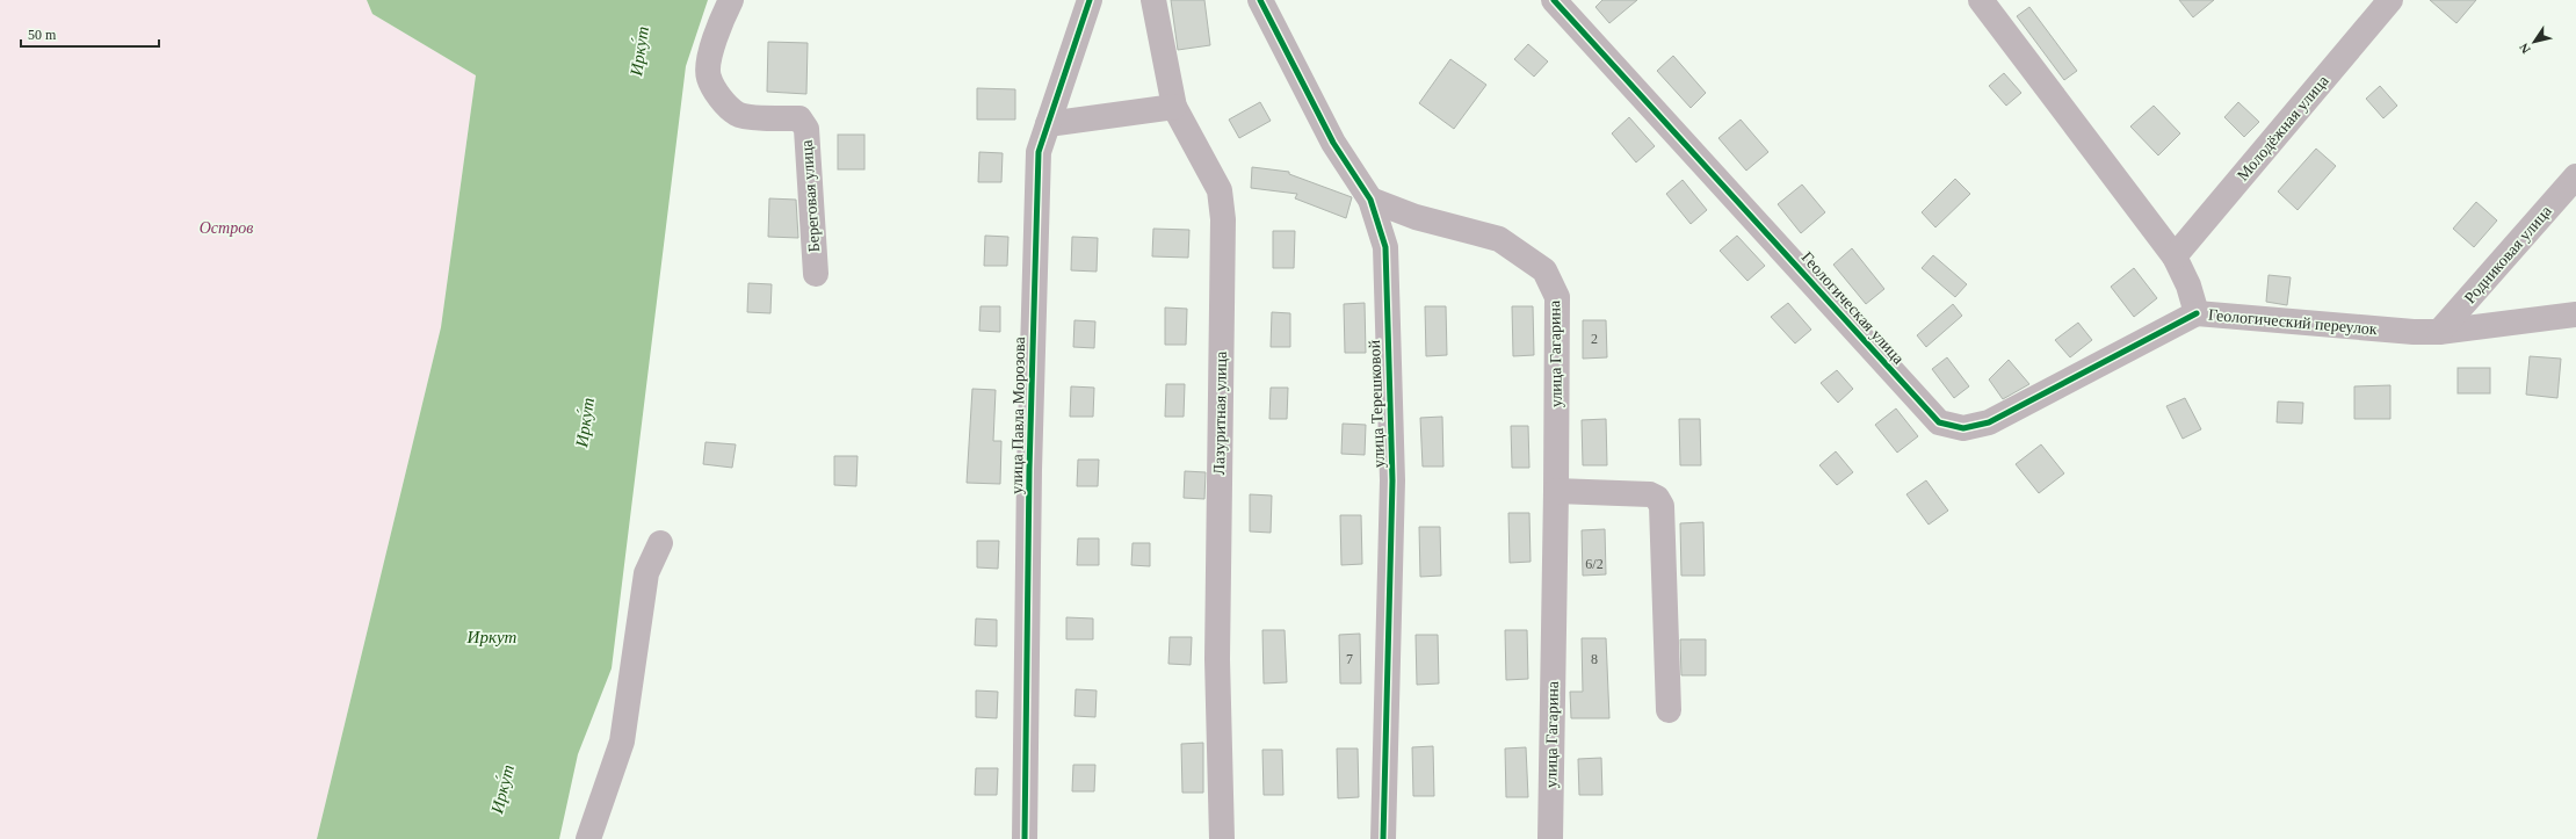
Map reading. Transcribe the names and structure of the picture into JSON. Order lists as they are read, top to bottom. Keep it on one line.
{"streets":{"street":["Молодёжная улица","Береговая улица","Родниковая улица","Геологическая улица","Геологический переулок","улица Гагарина","улица Терешковой","Лазуритная улица","улица Павла Морозова"]},"crossings":[["Молодёжная улица","Геологический переулок"],["Родниковая улица","Геологический переулок"],["Геологическая улица","Геологический переулок"],["улица Гагарина","улица Терешковой"]],"water":["Ирку́т","Иркут"],"parks":["Остров"],"house_numbers":["2","6/2","7","8"],"scale_bar":"50 m","north":"bottom left"}
